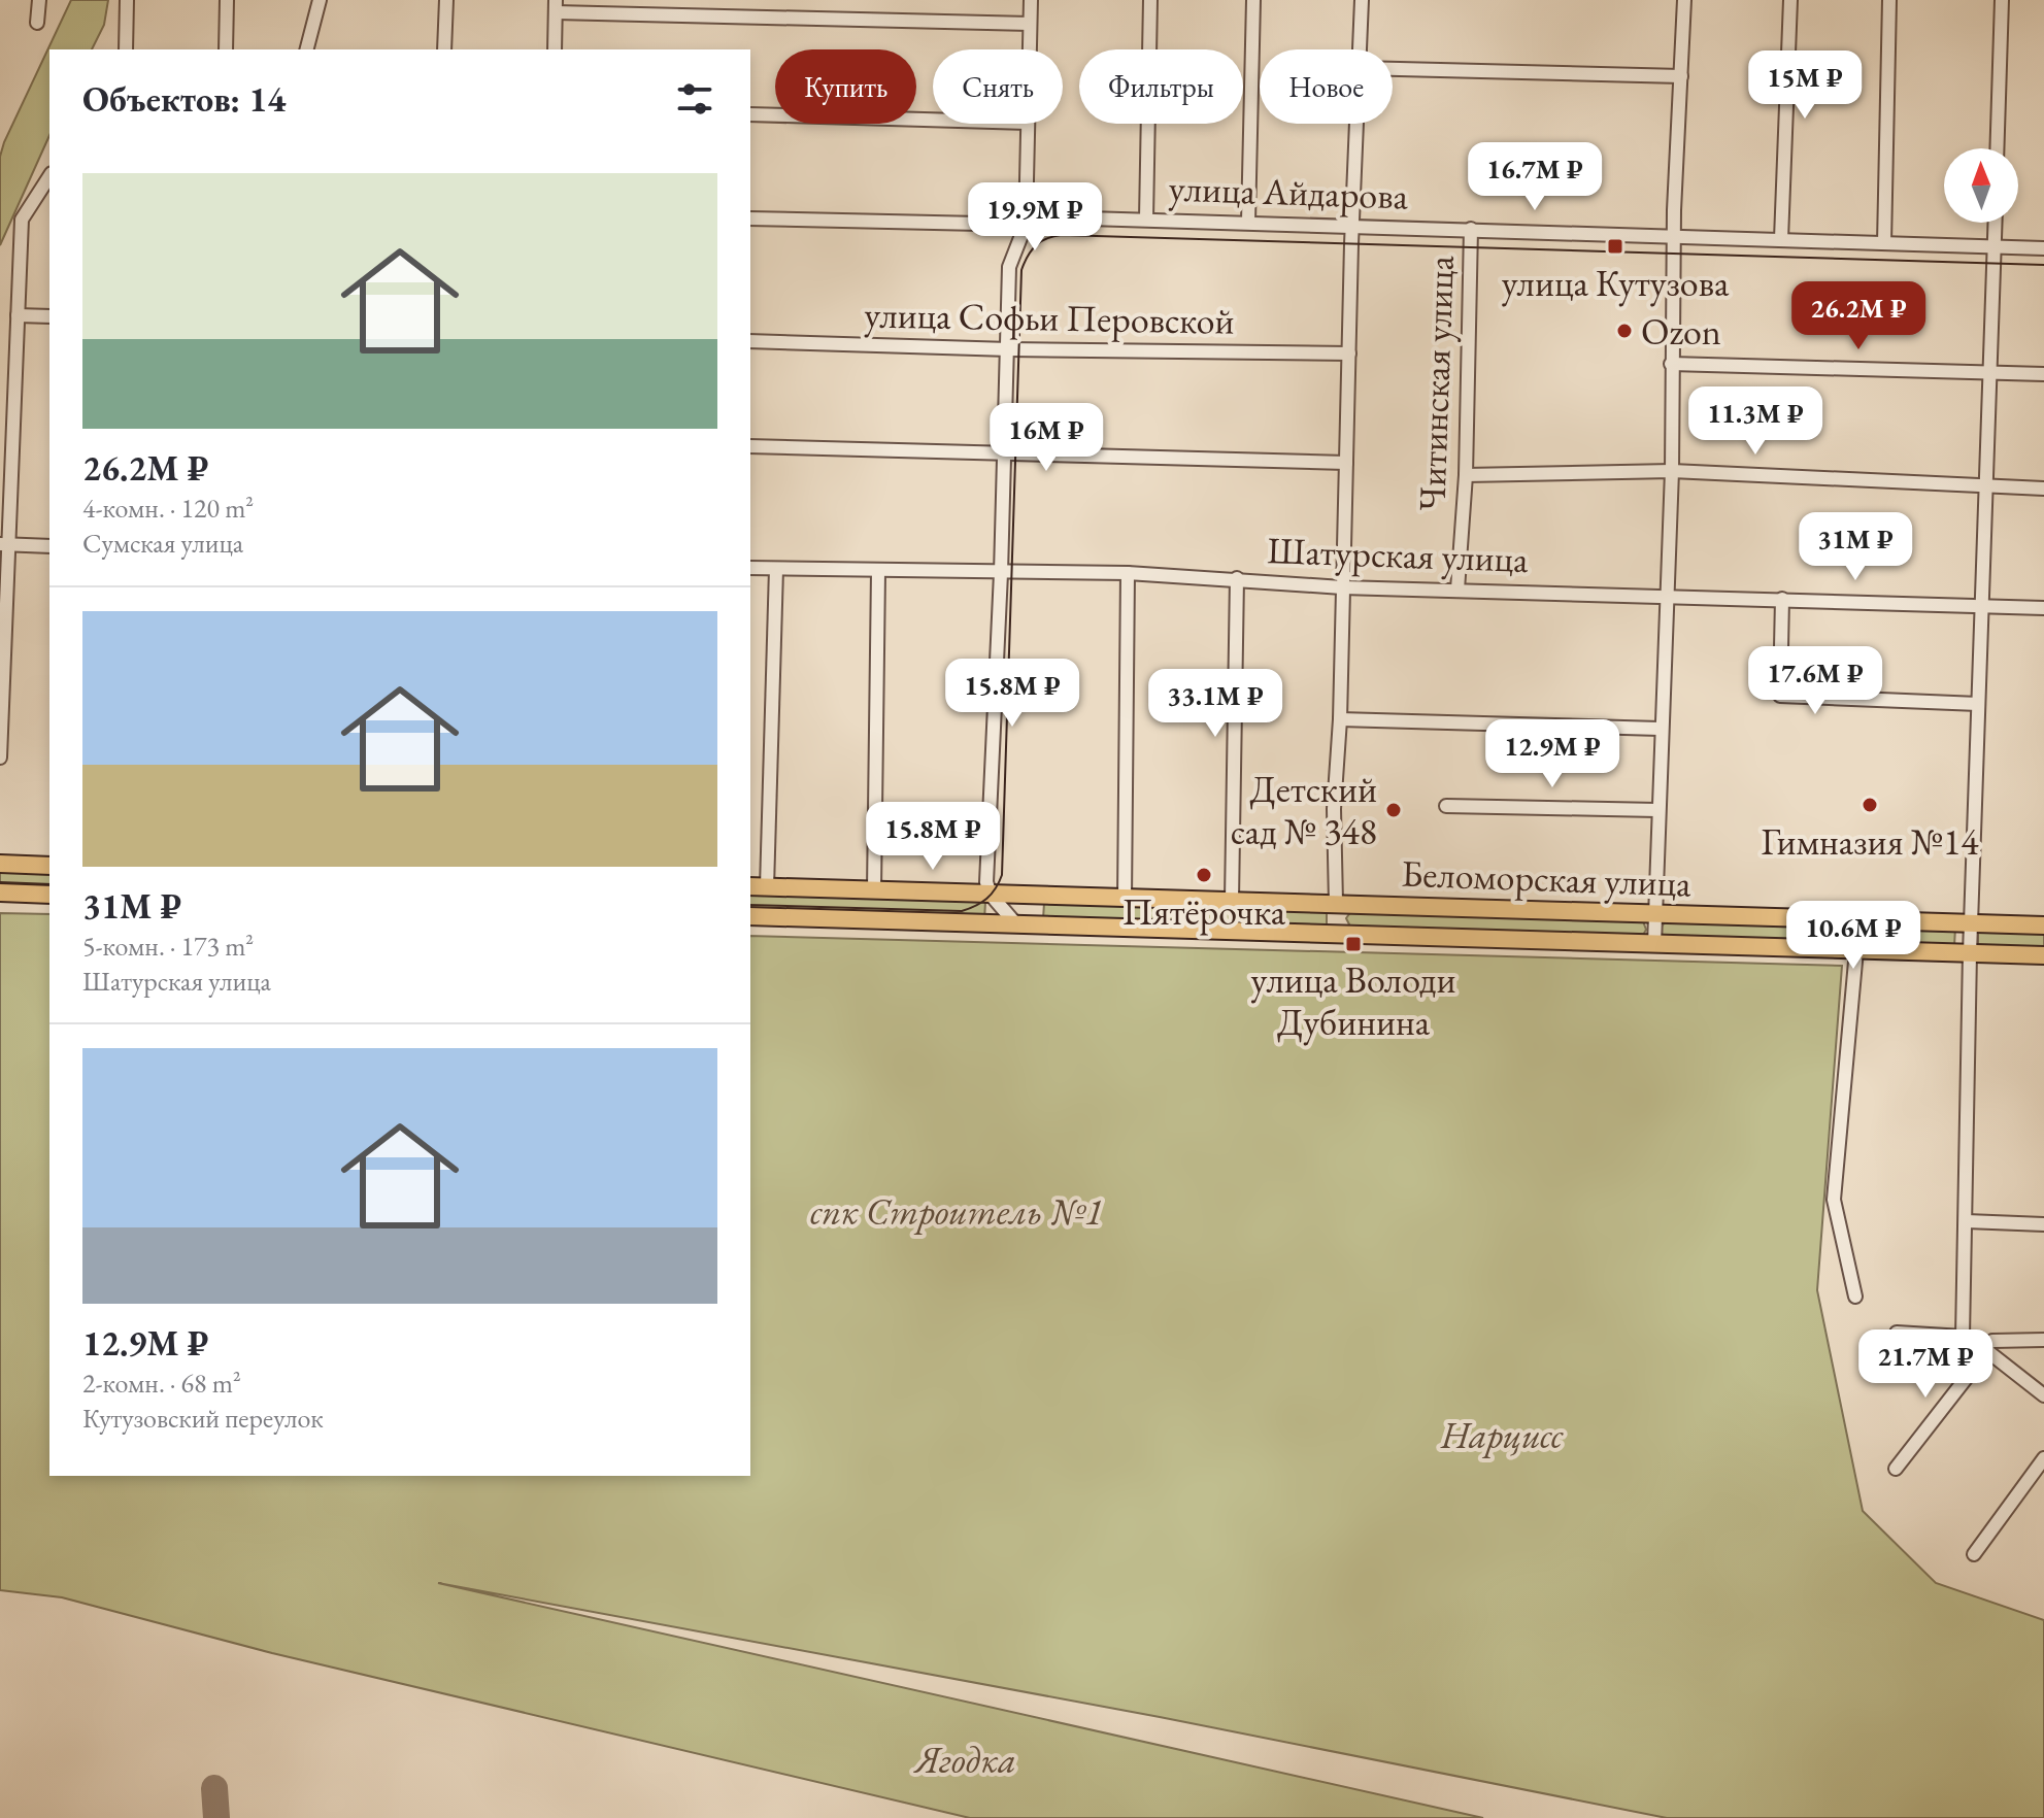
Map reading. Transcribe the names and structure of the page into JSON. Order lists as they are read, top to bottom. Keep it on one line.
{"streets":{"main road":["Беломорская улица"],"street":["улица Айдарова","улица Софьи Перовской","Читинская улица","Шатурская улица"]},"crossings":[["улица Айдарова","Читинская улица"],["Читинская улица","Шатурская улица"]],"parks":["спк Строитель №1","Нарцисс","Ягодка"],"places":{"transit":["улица Кутузова","улица Володи Дубинина"],"other":["Ozon","Гимназия №14","Детский сад № 348","Пятёрочка"]},"north":"top","page":{"chip":["Купить","Снять","Фильтры","Новое"],"heading":"Объектов: 14","price":["15M ₽","16.7M ₽","19.9M ₽","26.2M ₽","11.3M ₽","16M ₽","31M ₽","17.6M ₽","15.8M ₽","33.1M ₽","12.9M ₽","15.8M ₽","10.6M ₽","21.7M ₽"],"list":[{"name":"26.2M ₽","note":"4-комн. · 120 m² · Сумская улица"},{"name":"31M ₽","note":"5-комн. · 173 m² · Шатурская улица"},{"name":"12.9M ₽","note":"2-комн. · 68 m² · Кутузовский переулок"}]}}
